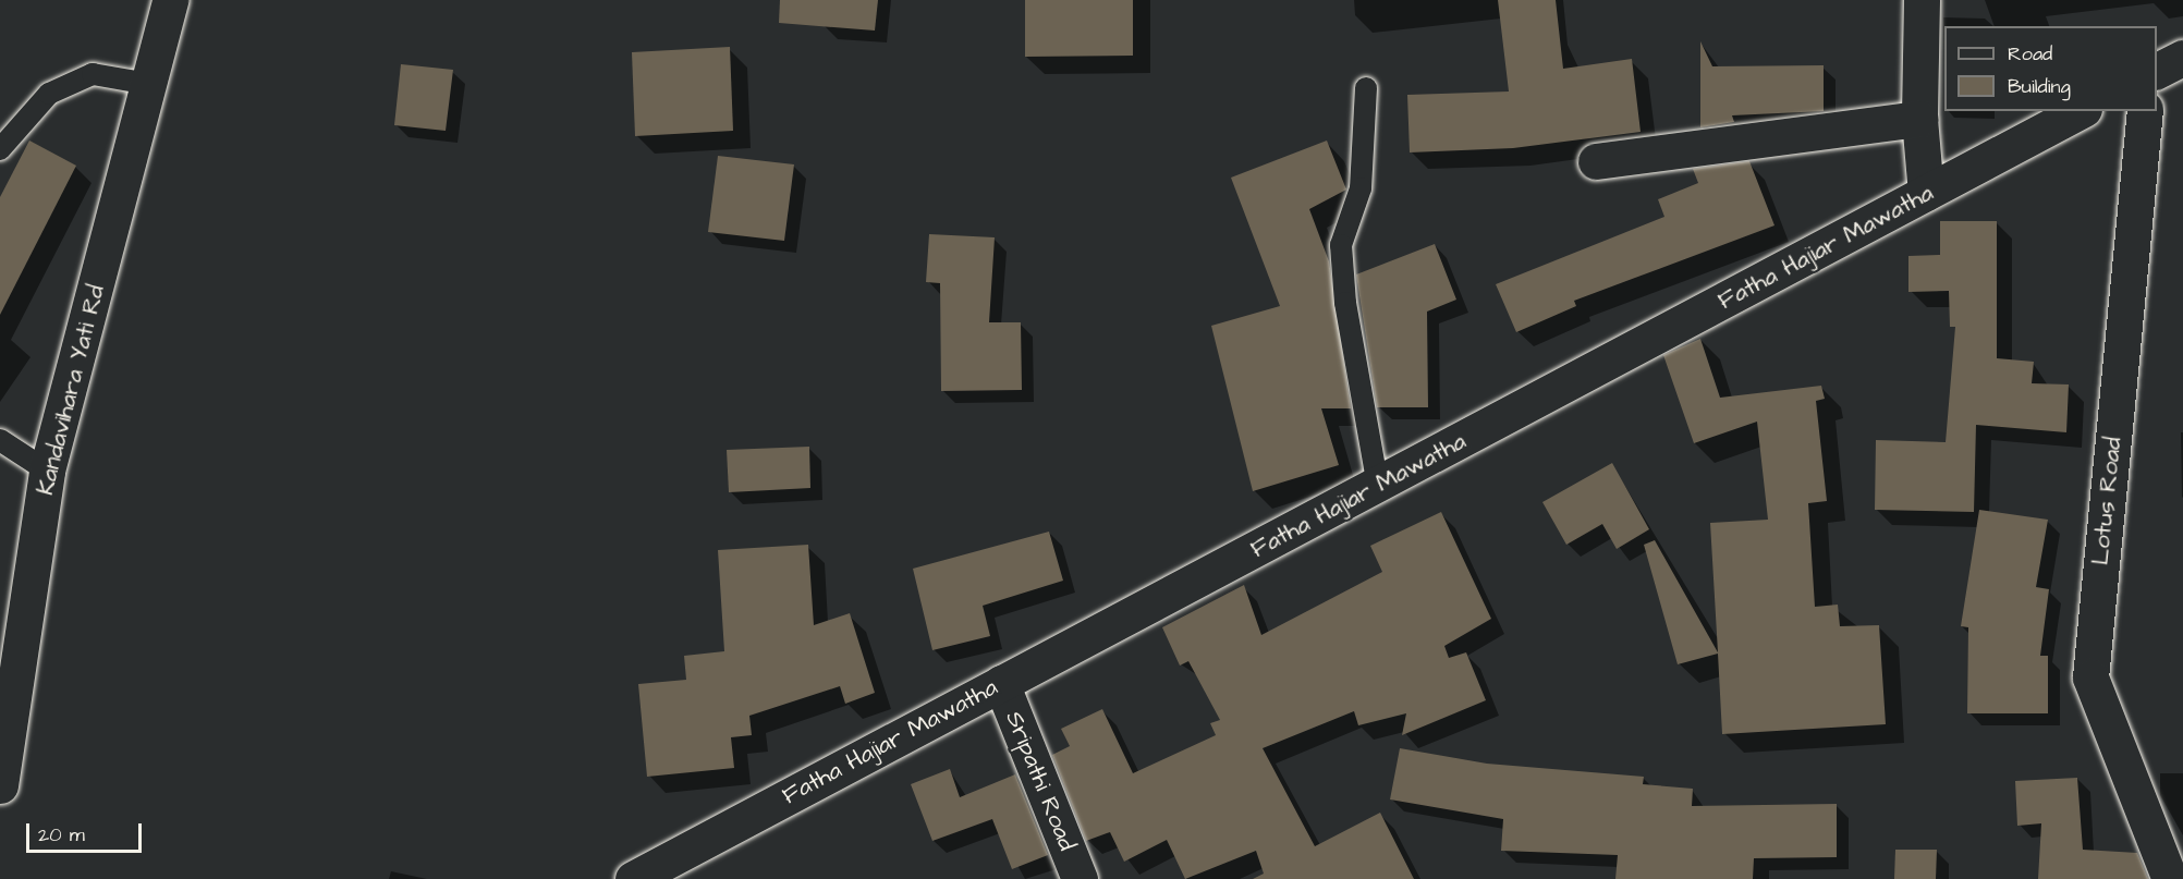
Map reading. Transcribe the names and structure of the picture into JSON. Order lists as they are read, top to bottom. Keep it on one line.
{"streets":{"street":["Fatha Hajiar Mawatha","Kandavihara Yati Rd","Lotus Road","Sripathi Road"]},"crossings":[["Fatha Hajiar Mawatha","Sripathi Road"]],"legend":["Road","Building"],"scale_bar":"20 m"}
